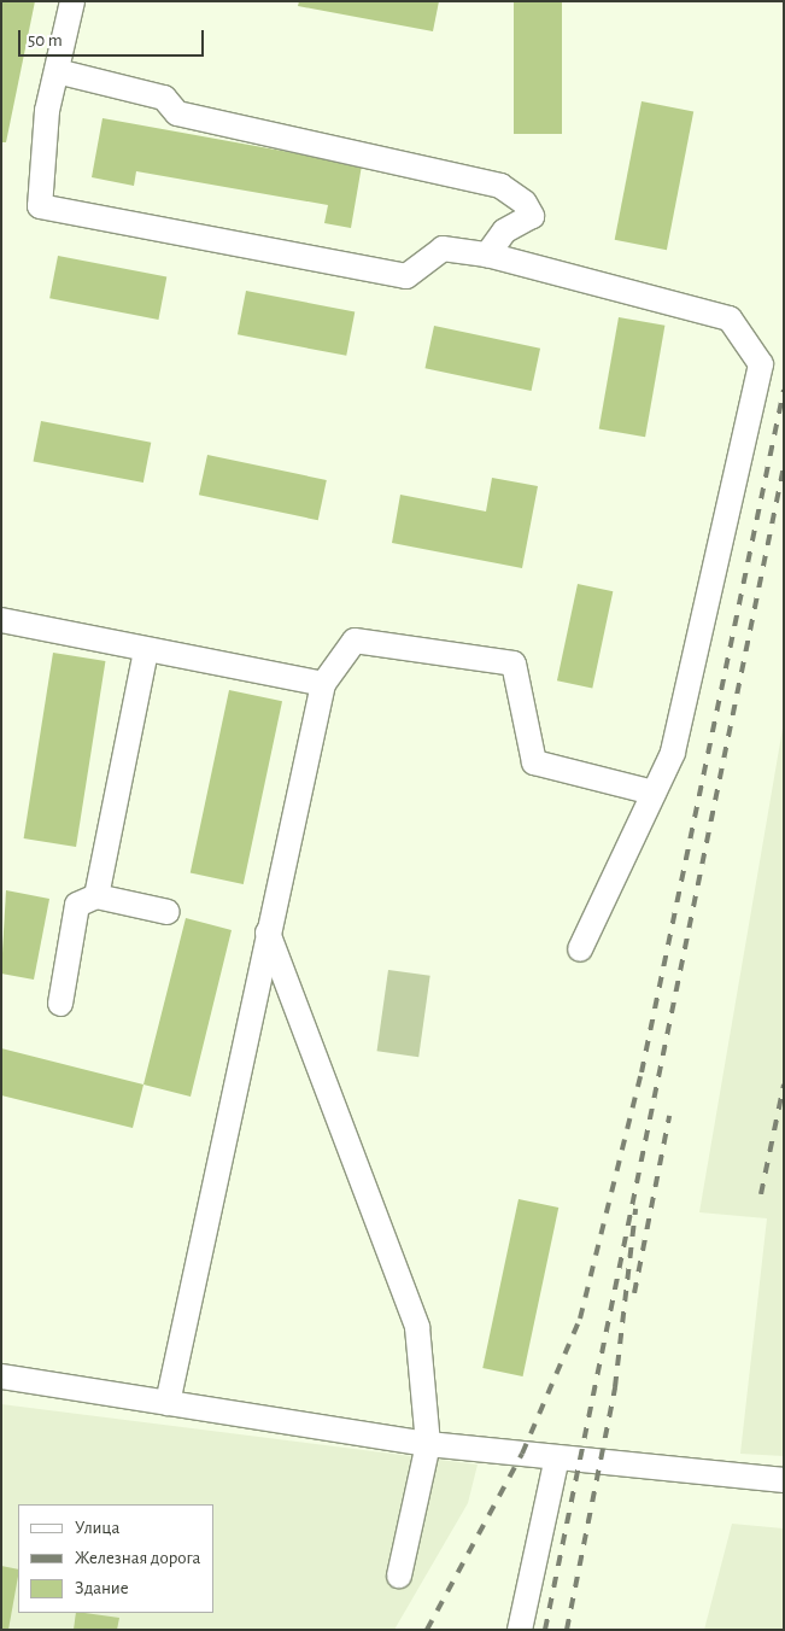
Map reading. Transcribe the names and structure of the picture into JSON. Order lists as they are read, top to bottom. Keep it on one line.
{"legend":["Улица","Железная дорога","Здание"],"scale_bar":"50 m"}
